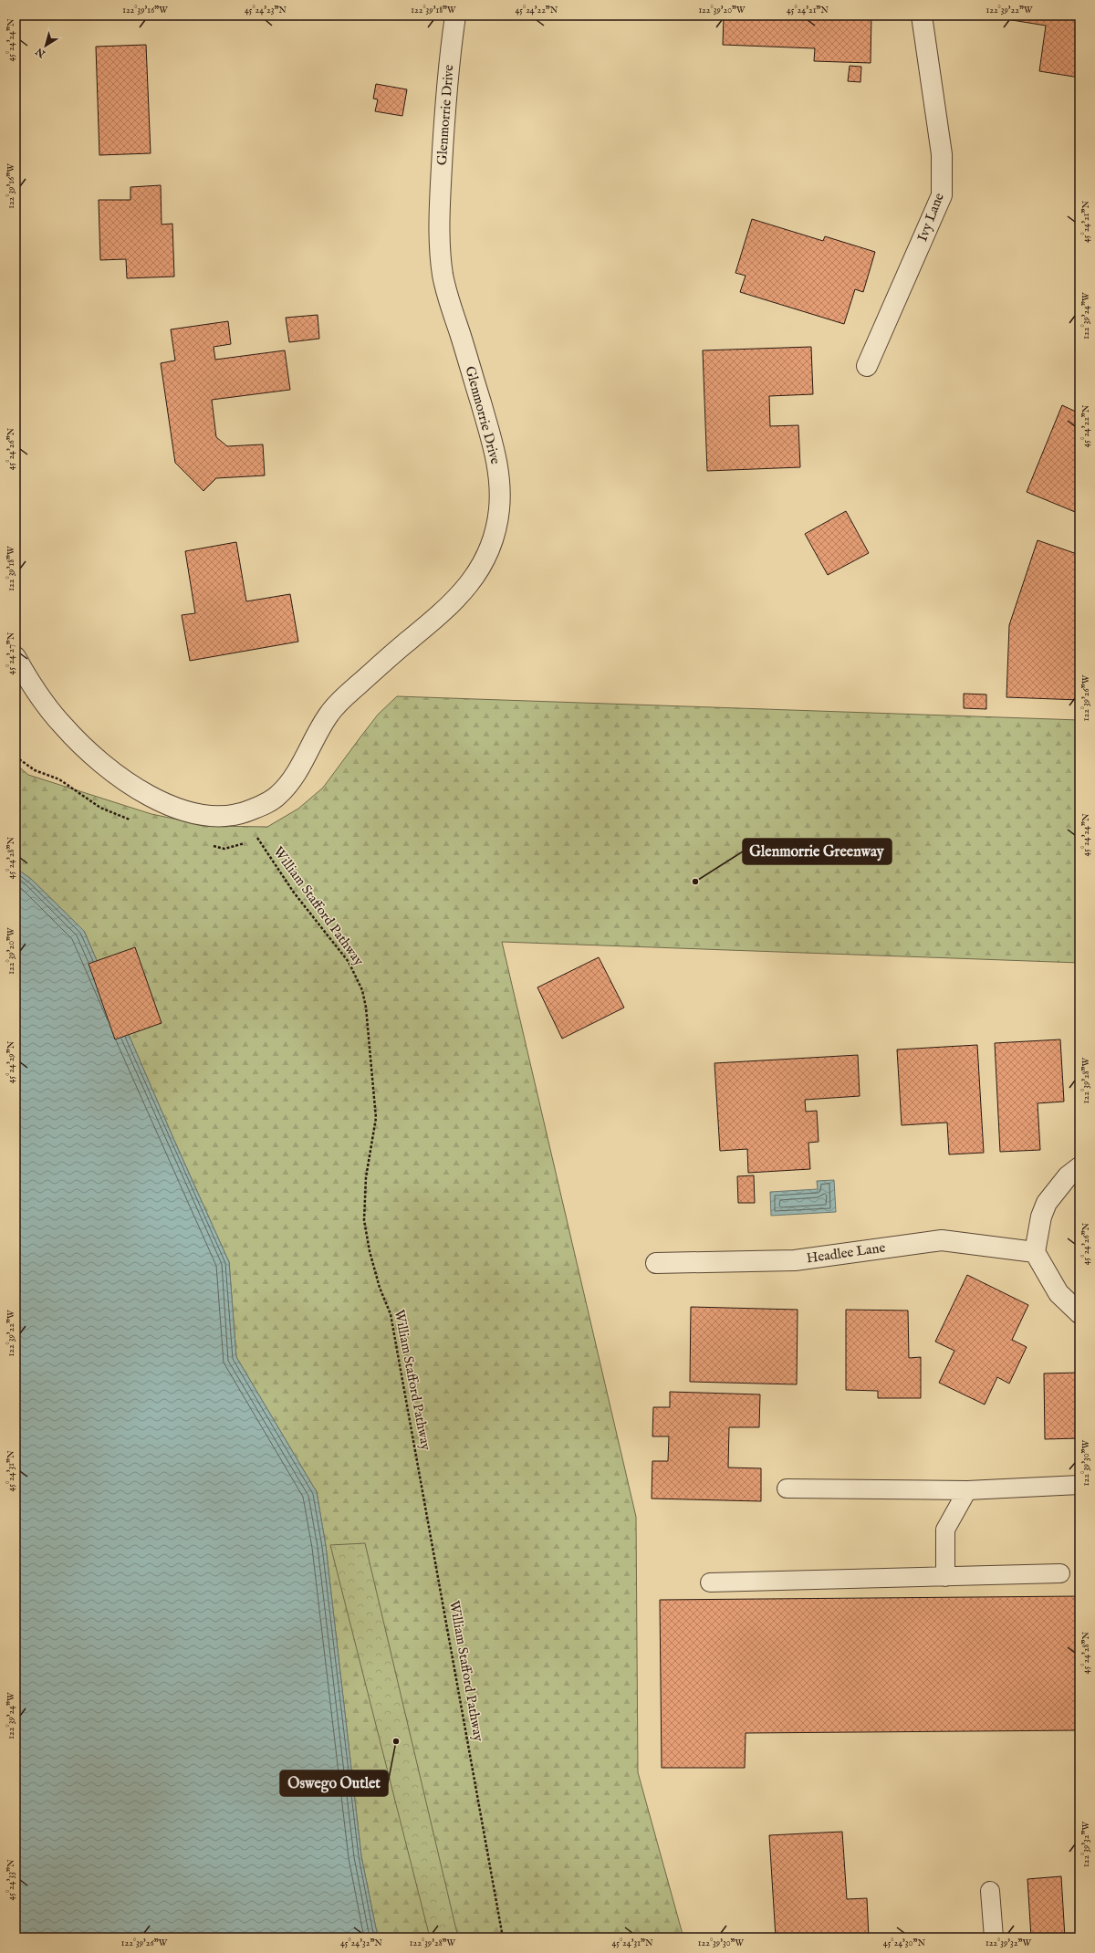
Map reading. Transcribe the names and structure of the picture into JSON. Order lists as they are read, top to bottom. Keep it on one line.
{"streets":{"street":["Glenmorrie Drive","Ivy Lane","Headlee Lane"],"path":["William Stafford Pathway"]},"places":["Glenmorrie Greenway","Oswego Outlet"],"north":"bottom left","coordinates":["122°39'16\"W","45°24'23\"N","122°39'18\"W","45°24'22\"N","122°39'20\"W","45°24'21\"N","122°39'22\"W","45°24'24\"N","122°39'24\"W","45°24'26\"N","45°24'27\"N","122°39'26\"W","45°24'28\"N","45°24'29\"N","122°39'28\"W","122°39'30\"W","45°24'31\"N","122°39'32\"W","45°24'33\"N","45°24'32\"N","45°24'30\"N"]}
